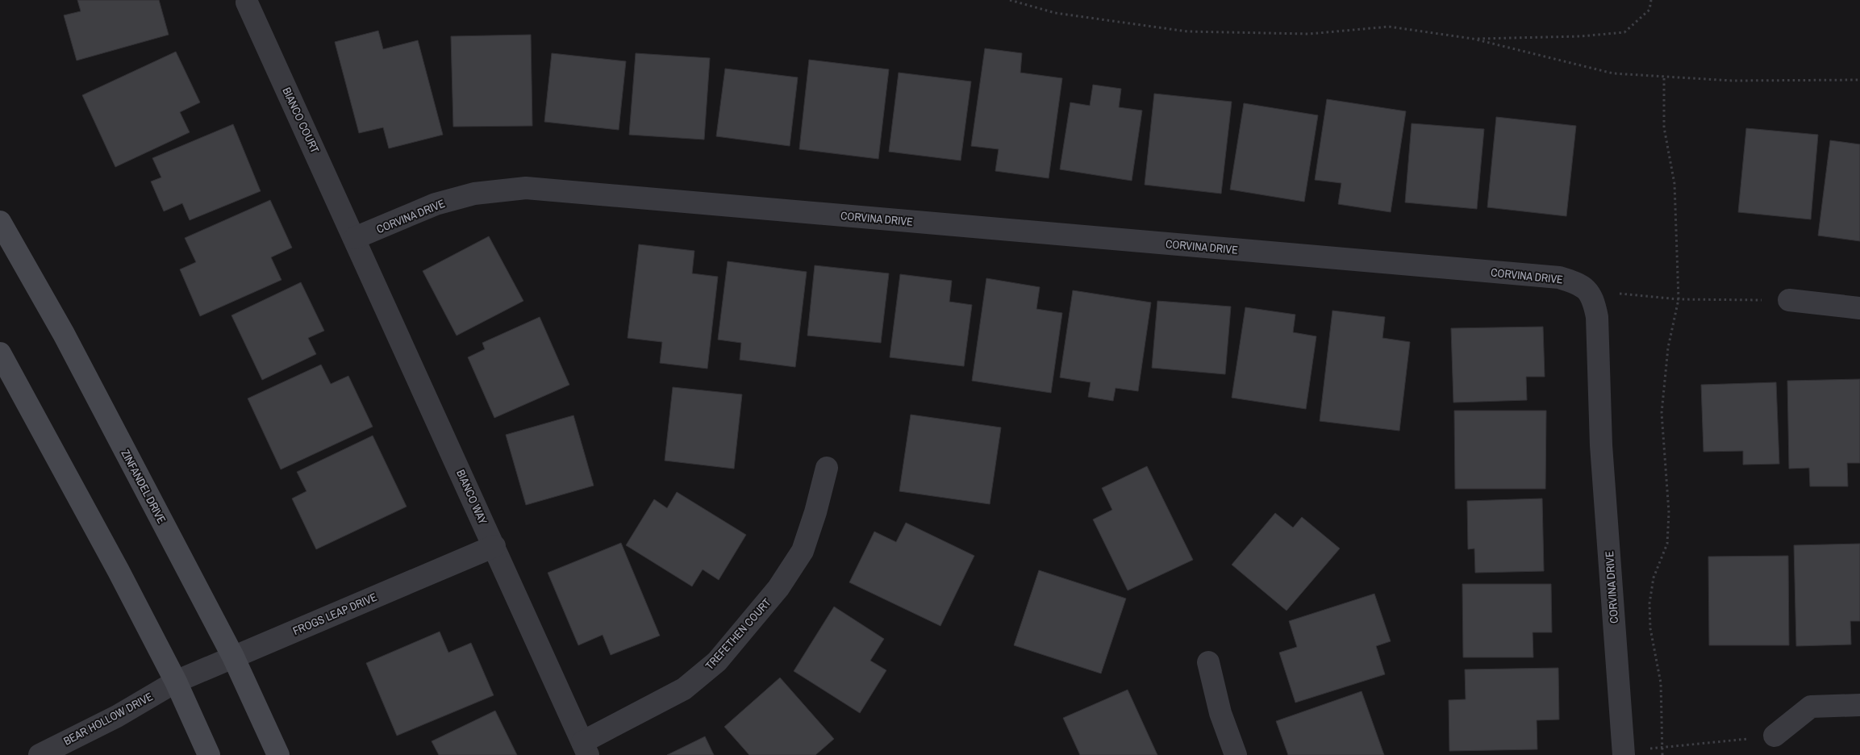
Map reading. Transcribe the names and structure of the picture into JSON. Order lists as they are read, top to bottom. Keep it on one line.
{"streets":{"street":["BIANCO COURT","CORVINA DRIVE","ZINFANDEL DRIVE","BIANCO WAY","FROGS LEAP DRIVE","TREFETHEN COURT","BEAR HOLLOW DRIVE"]},"crossings":[["BIANCO COURT","CORVINA DRIVE"],["BIANCO COURT","BIANCO WAY"],["CORVINA DRIVE","BIANCO WAY"],["ZINFANDEL DRIVE","FROGS LEAP DRIVE"],["BIANCO WAY","FROGS LEAP DRIVE"],["BIANCO WAY","TREFETHEN COURT"],["FROGS LEAP DRIVE","BEAR HOLLOW DRIVE"]]}
